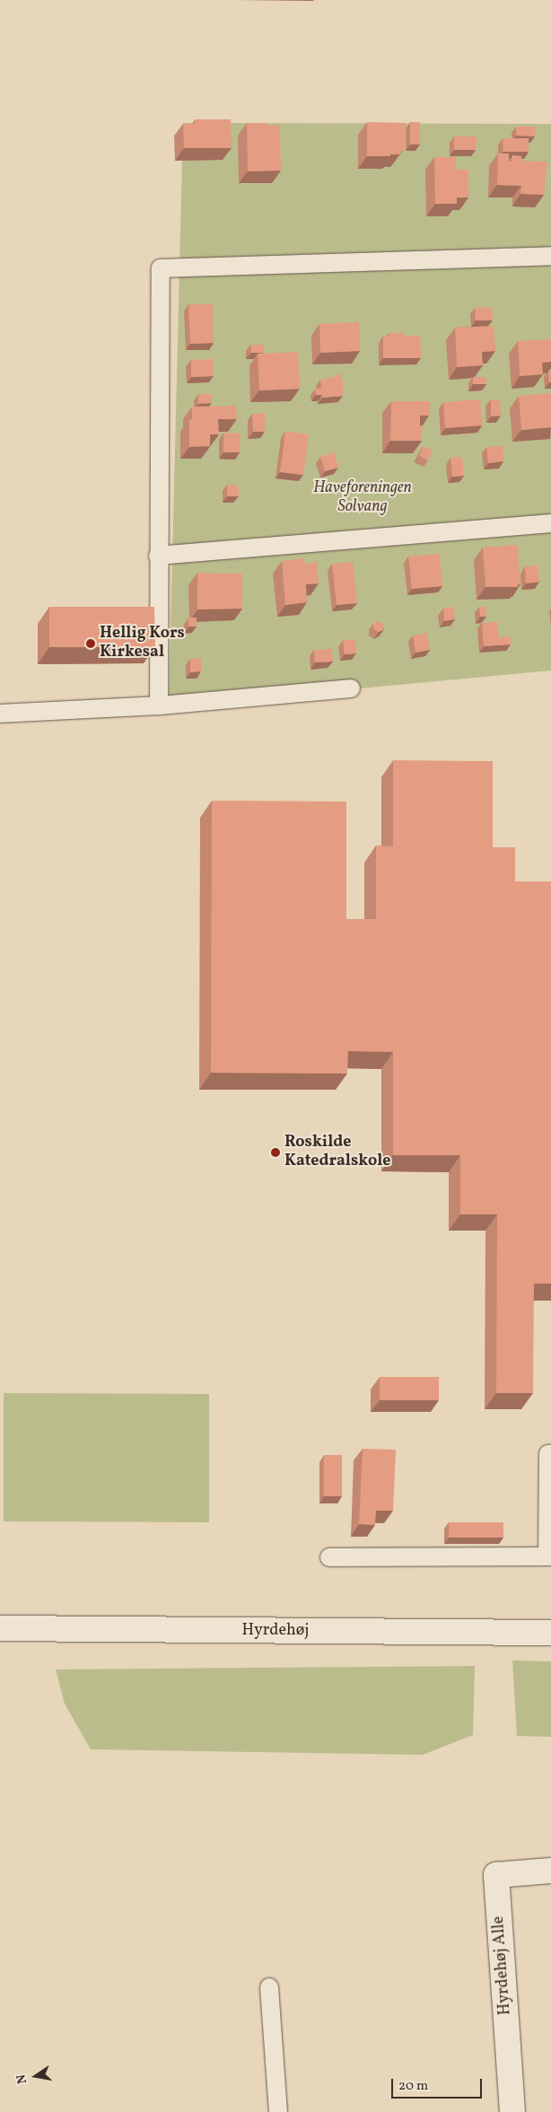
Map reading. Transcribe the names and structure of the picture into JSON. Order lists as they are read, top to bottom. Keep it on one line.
{"streets":{"street":["Hyrdehøj","Hyrdehøj Alle"]},"parks":["Haveforeningen Solvang"],"places":["Hellig Kors Kirkesal","Roskilde Katedralskole"],"scale_bar":"20 m","north":"left"}
